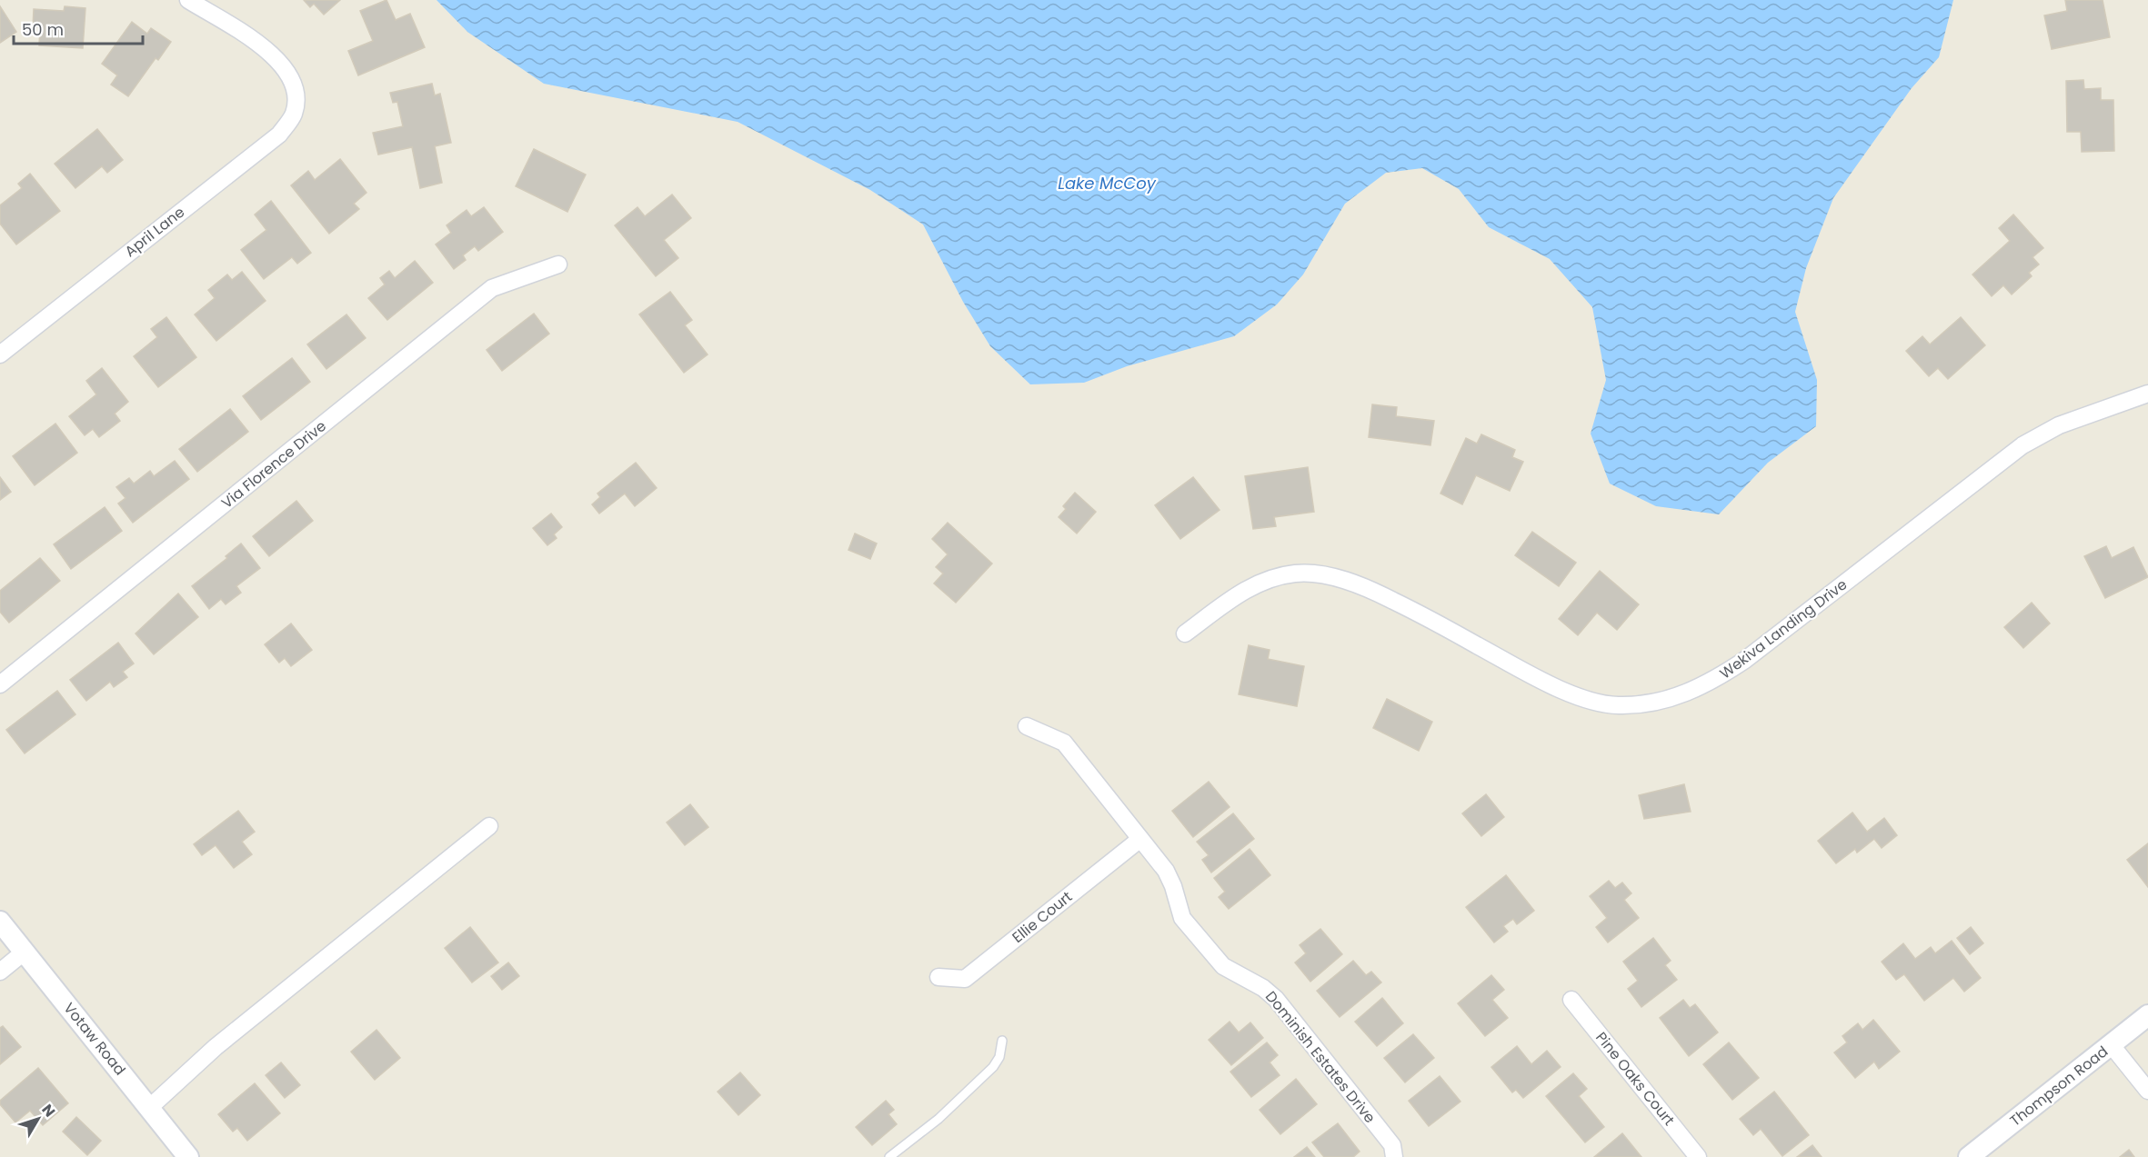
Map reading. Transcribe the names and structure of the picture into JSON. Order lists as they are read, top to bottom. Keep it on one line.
{"streets":{"street":["April Lane","Via Florence Drive","Wekiva Landing Drive","Ellie Court","Votaw Road","Dominish Estates Drive","Pine Oaks Court","Thompson Road"]},"crossings":[["Ellie Court","Dominish Estates Drive"]],"water":["Lake McCoy"],"scale_bar":"50 m","north":"top right"}
